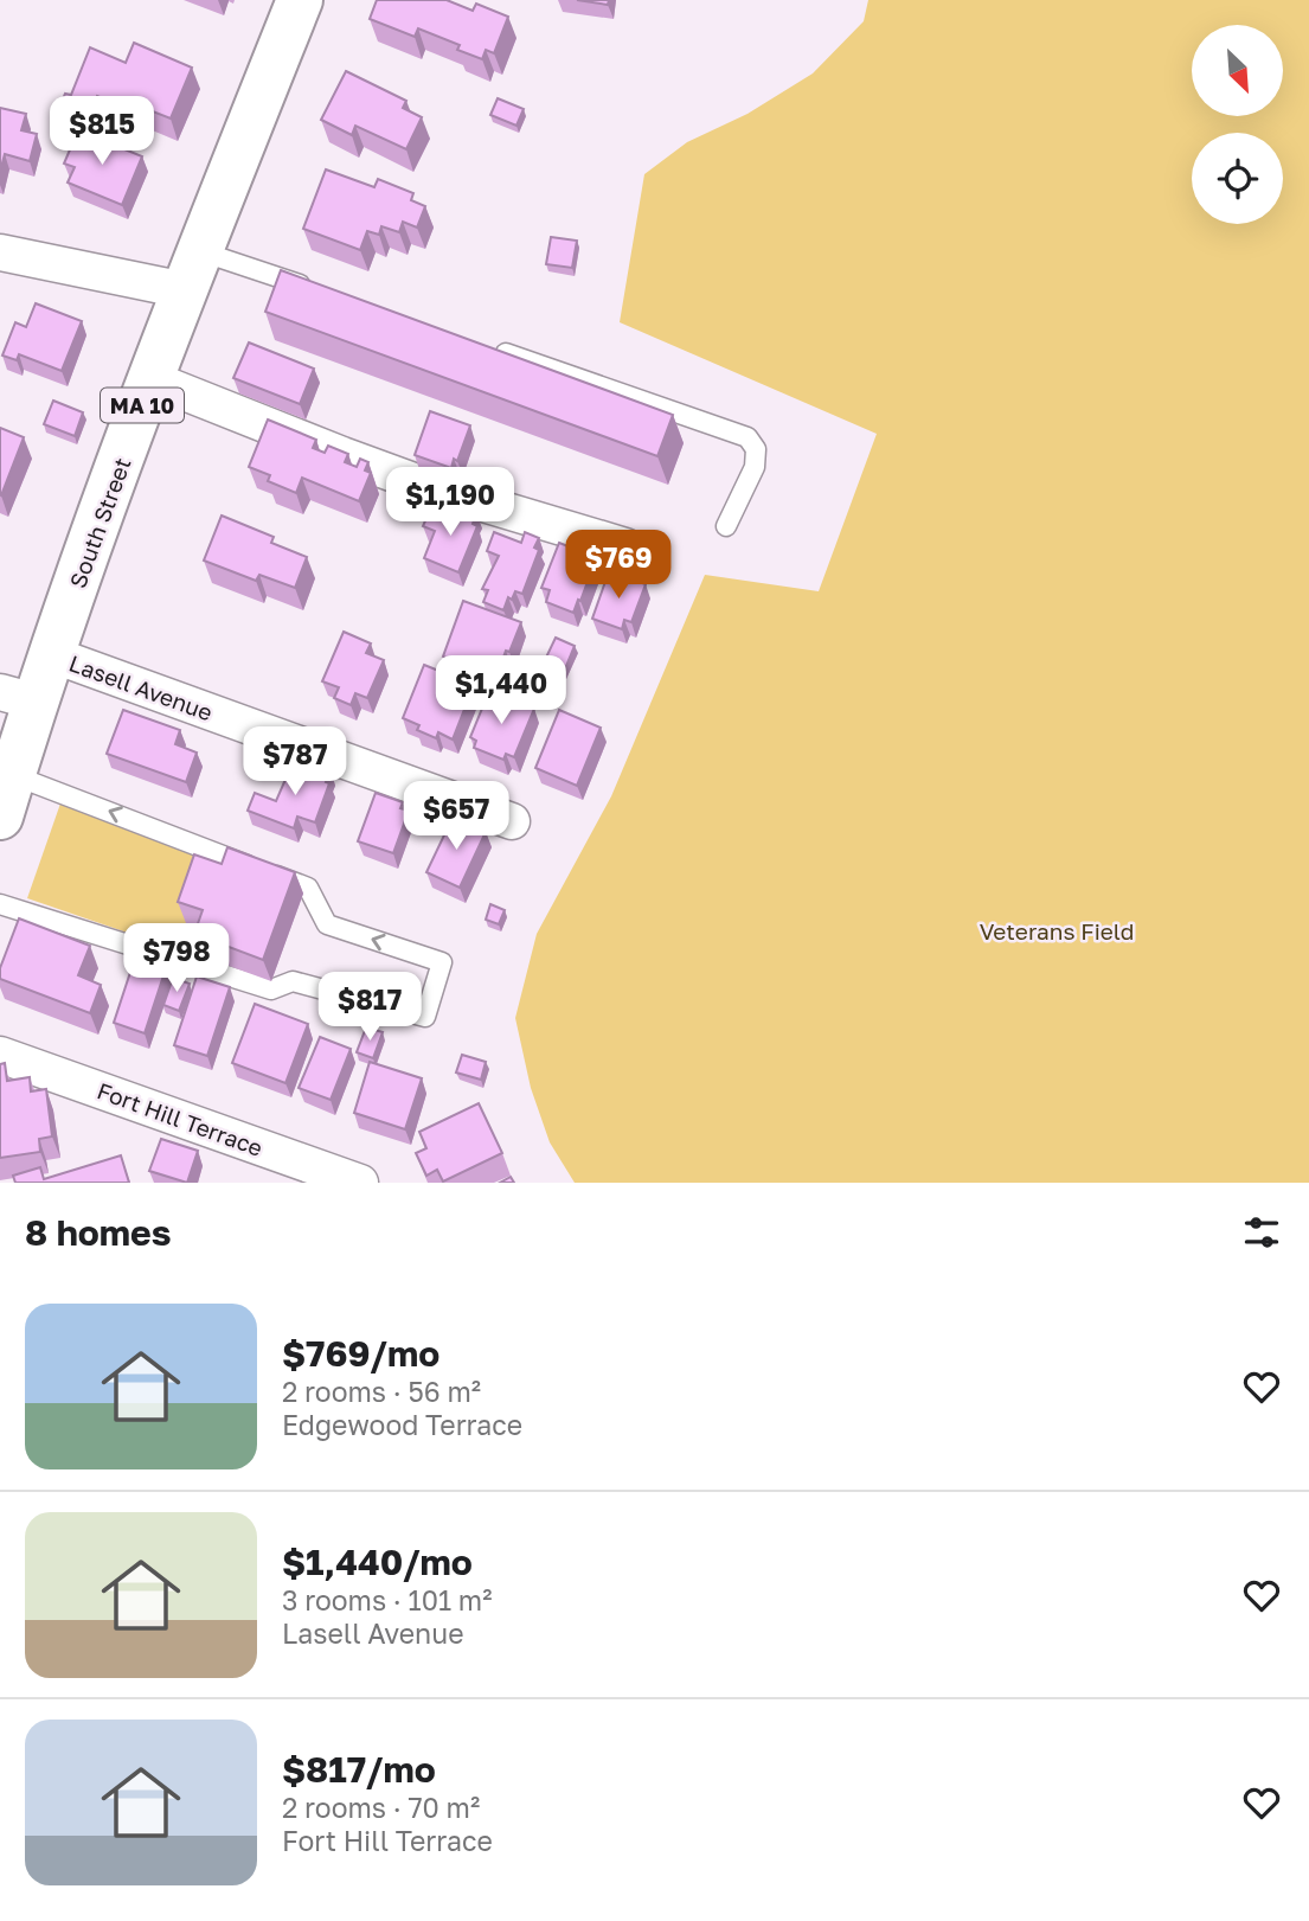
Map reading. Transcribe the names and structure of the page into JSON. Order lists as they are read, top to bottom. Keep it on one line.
{"streets":{"main road":["MA 10","South Street"],"street":["Lasell Avenue","Fort Hill Terrace"]},"crossings":[["South Street","Lasell Avenue"]],"parks":["Veterans Field"],"north":"bottom right","page":{"price":["$815","$1,190","$769","$1,440","$787","$657","$798","$817"],"heading":"8 homes","list":[{"name":"$769/mo","note":"2 rooms · 56 m² · Edgewood Terrace"},{"name":"$1,440/mo","note":"3 rooms · 101 m² · Lasell Avenue"},{"name":"$817/mo","note":"2 rooms · 70 m² · Fort Hill Terrace"}]}}
